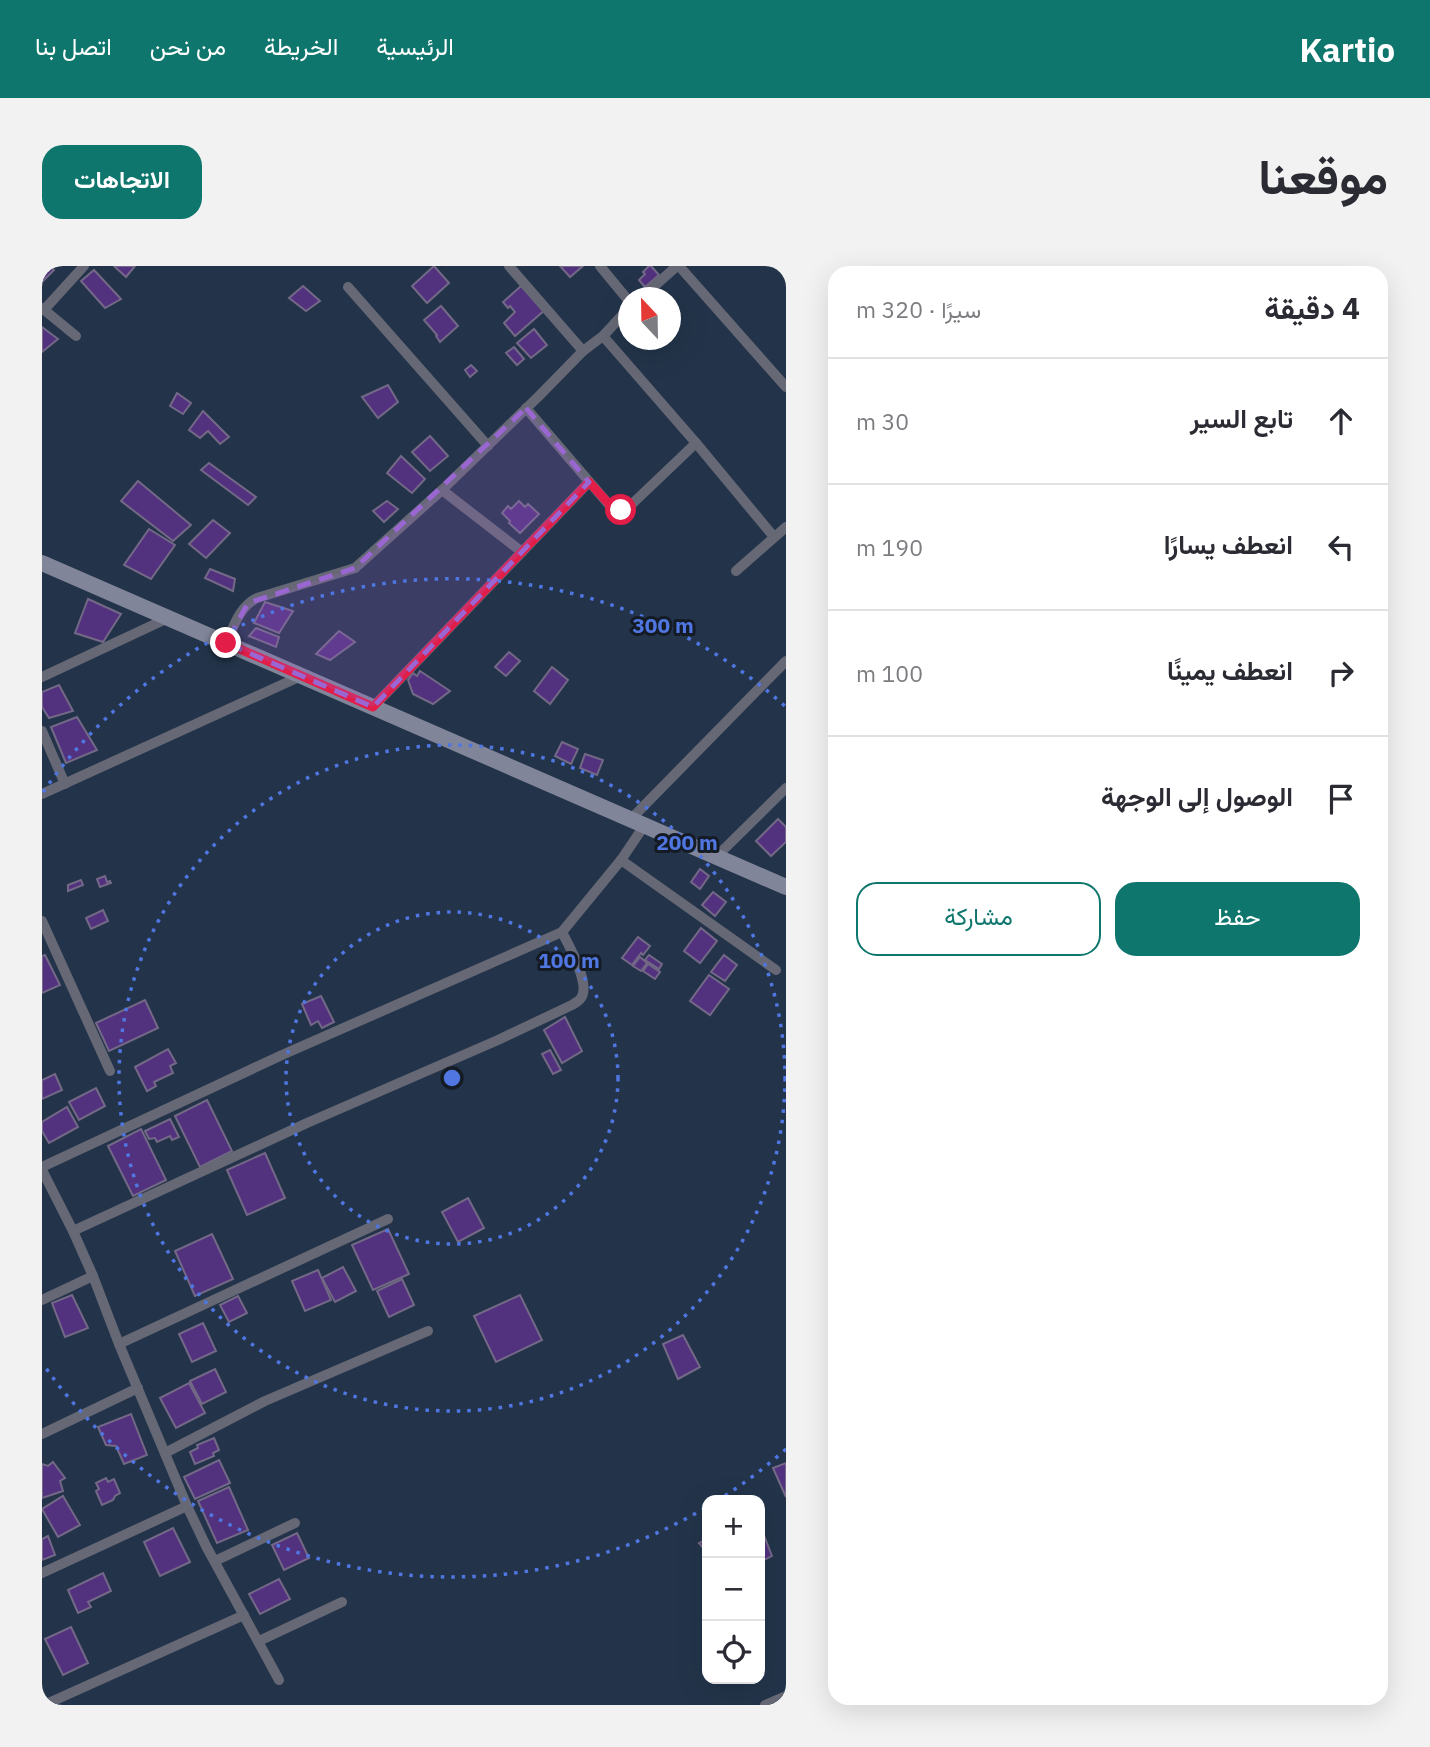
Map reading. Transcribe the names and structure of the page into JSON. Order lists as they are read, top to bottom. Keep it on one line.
{"north":"top","page":{"header":"Kartio","nav":["الرئيسية","الخريطة","من نحن","اتصل بنا"],"title":"موقعنا","buttons":["الاتجاهات",["حفظ","مشاركة"]],"heading":["4 دقيقة","سيرًا · 320 m"],"list":[["تابع السير","30 m"],["انعطف يسارًا","190 m"],["انعطف يمينًا","100 m"],"الوصول إلى الوجهة"],"map_buttons":["+","−"]},"rings":["300 m","200 m","100 m"]}
